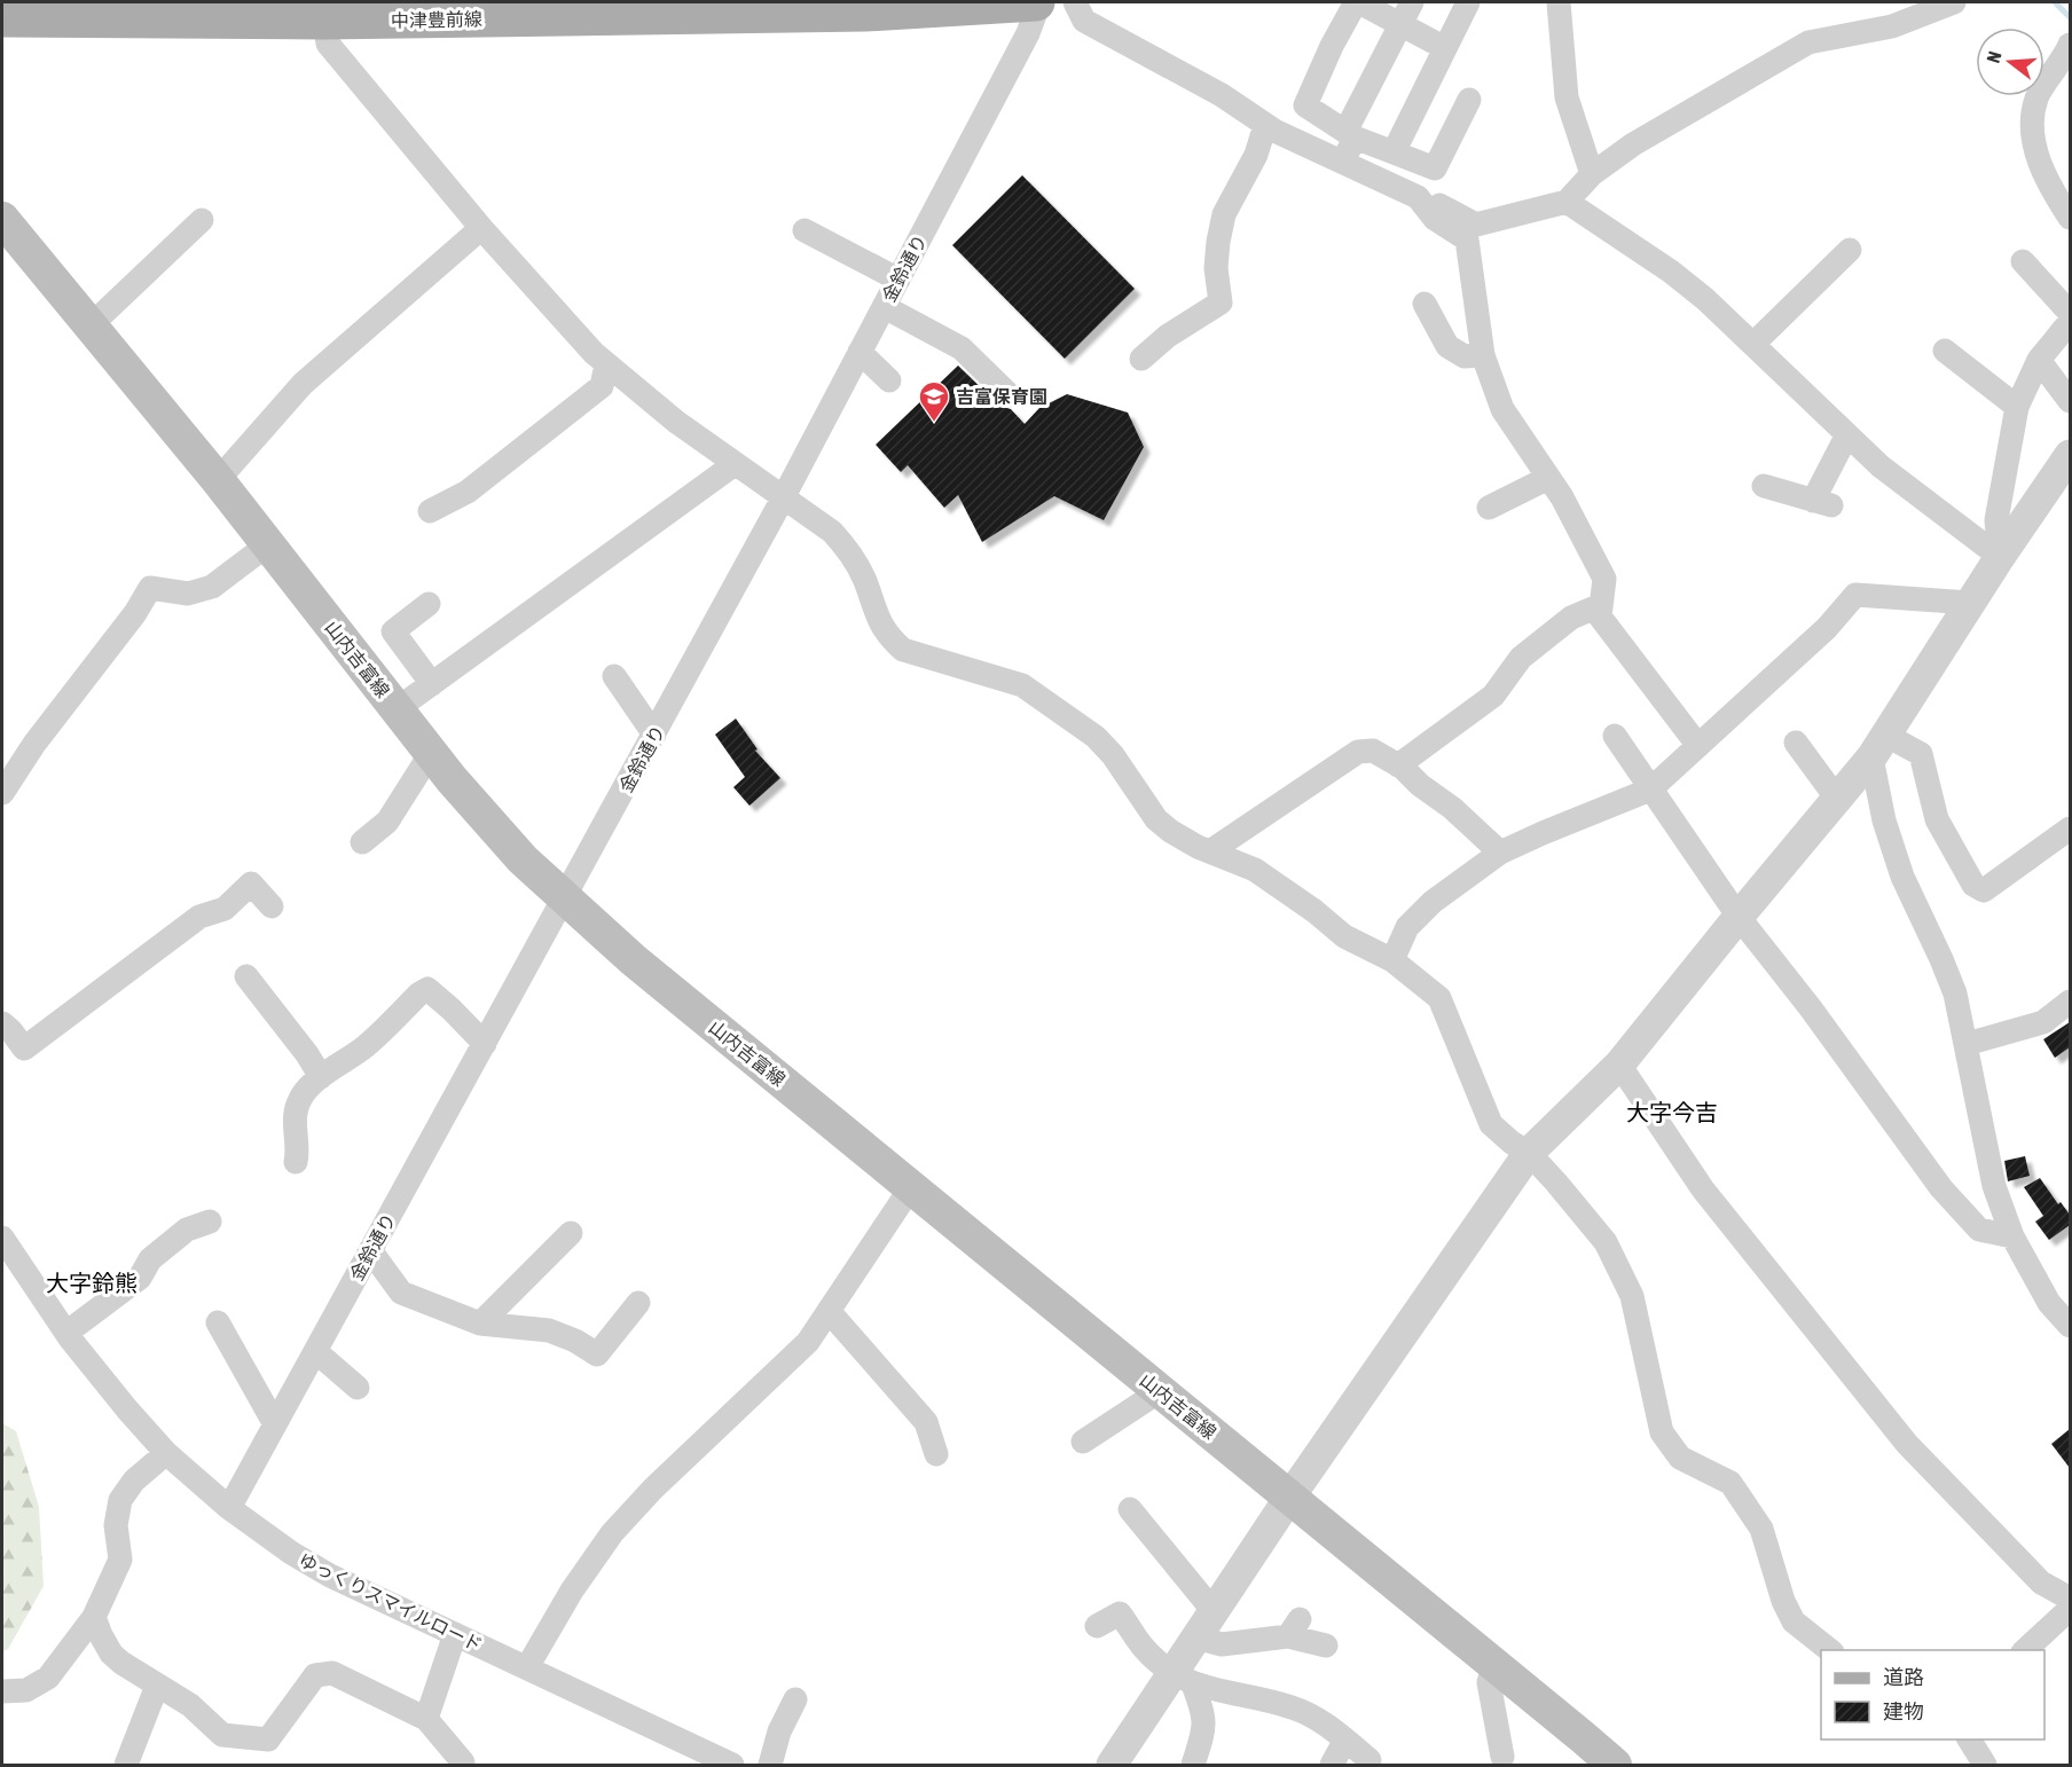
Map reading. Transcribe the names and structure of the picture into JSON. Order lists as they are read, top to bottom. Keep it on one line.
{"streets":{"main road":["中津豊前線","山内吉富線"],"street":["金鈴通り","ゆっくりスマイルロード"]},"crossings":[["中津豊前線","金鈴通り"],["金鈴通り","山内吉富線"],["金鈴通り","ゆっくりスマイルロード"]],"districts":["大字今吉","大字鈴熊"],"places":{"school or university":["吉富保育園"]},"legend":["道路","建物"],"north":"left"}
